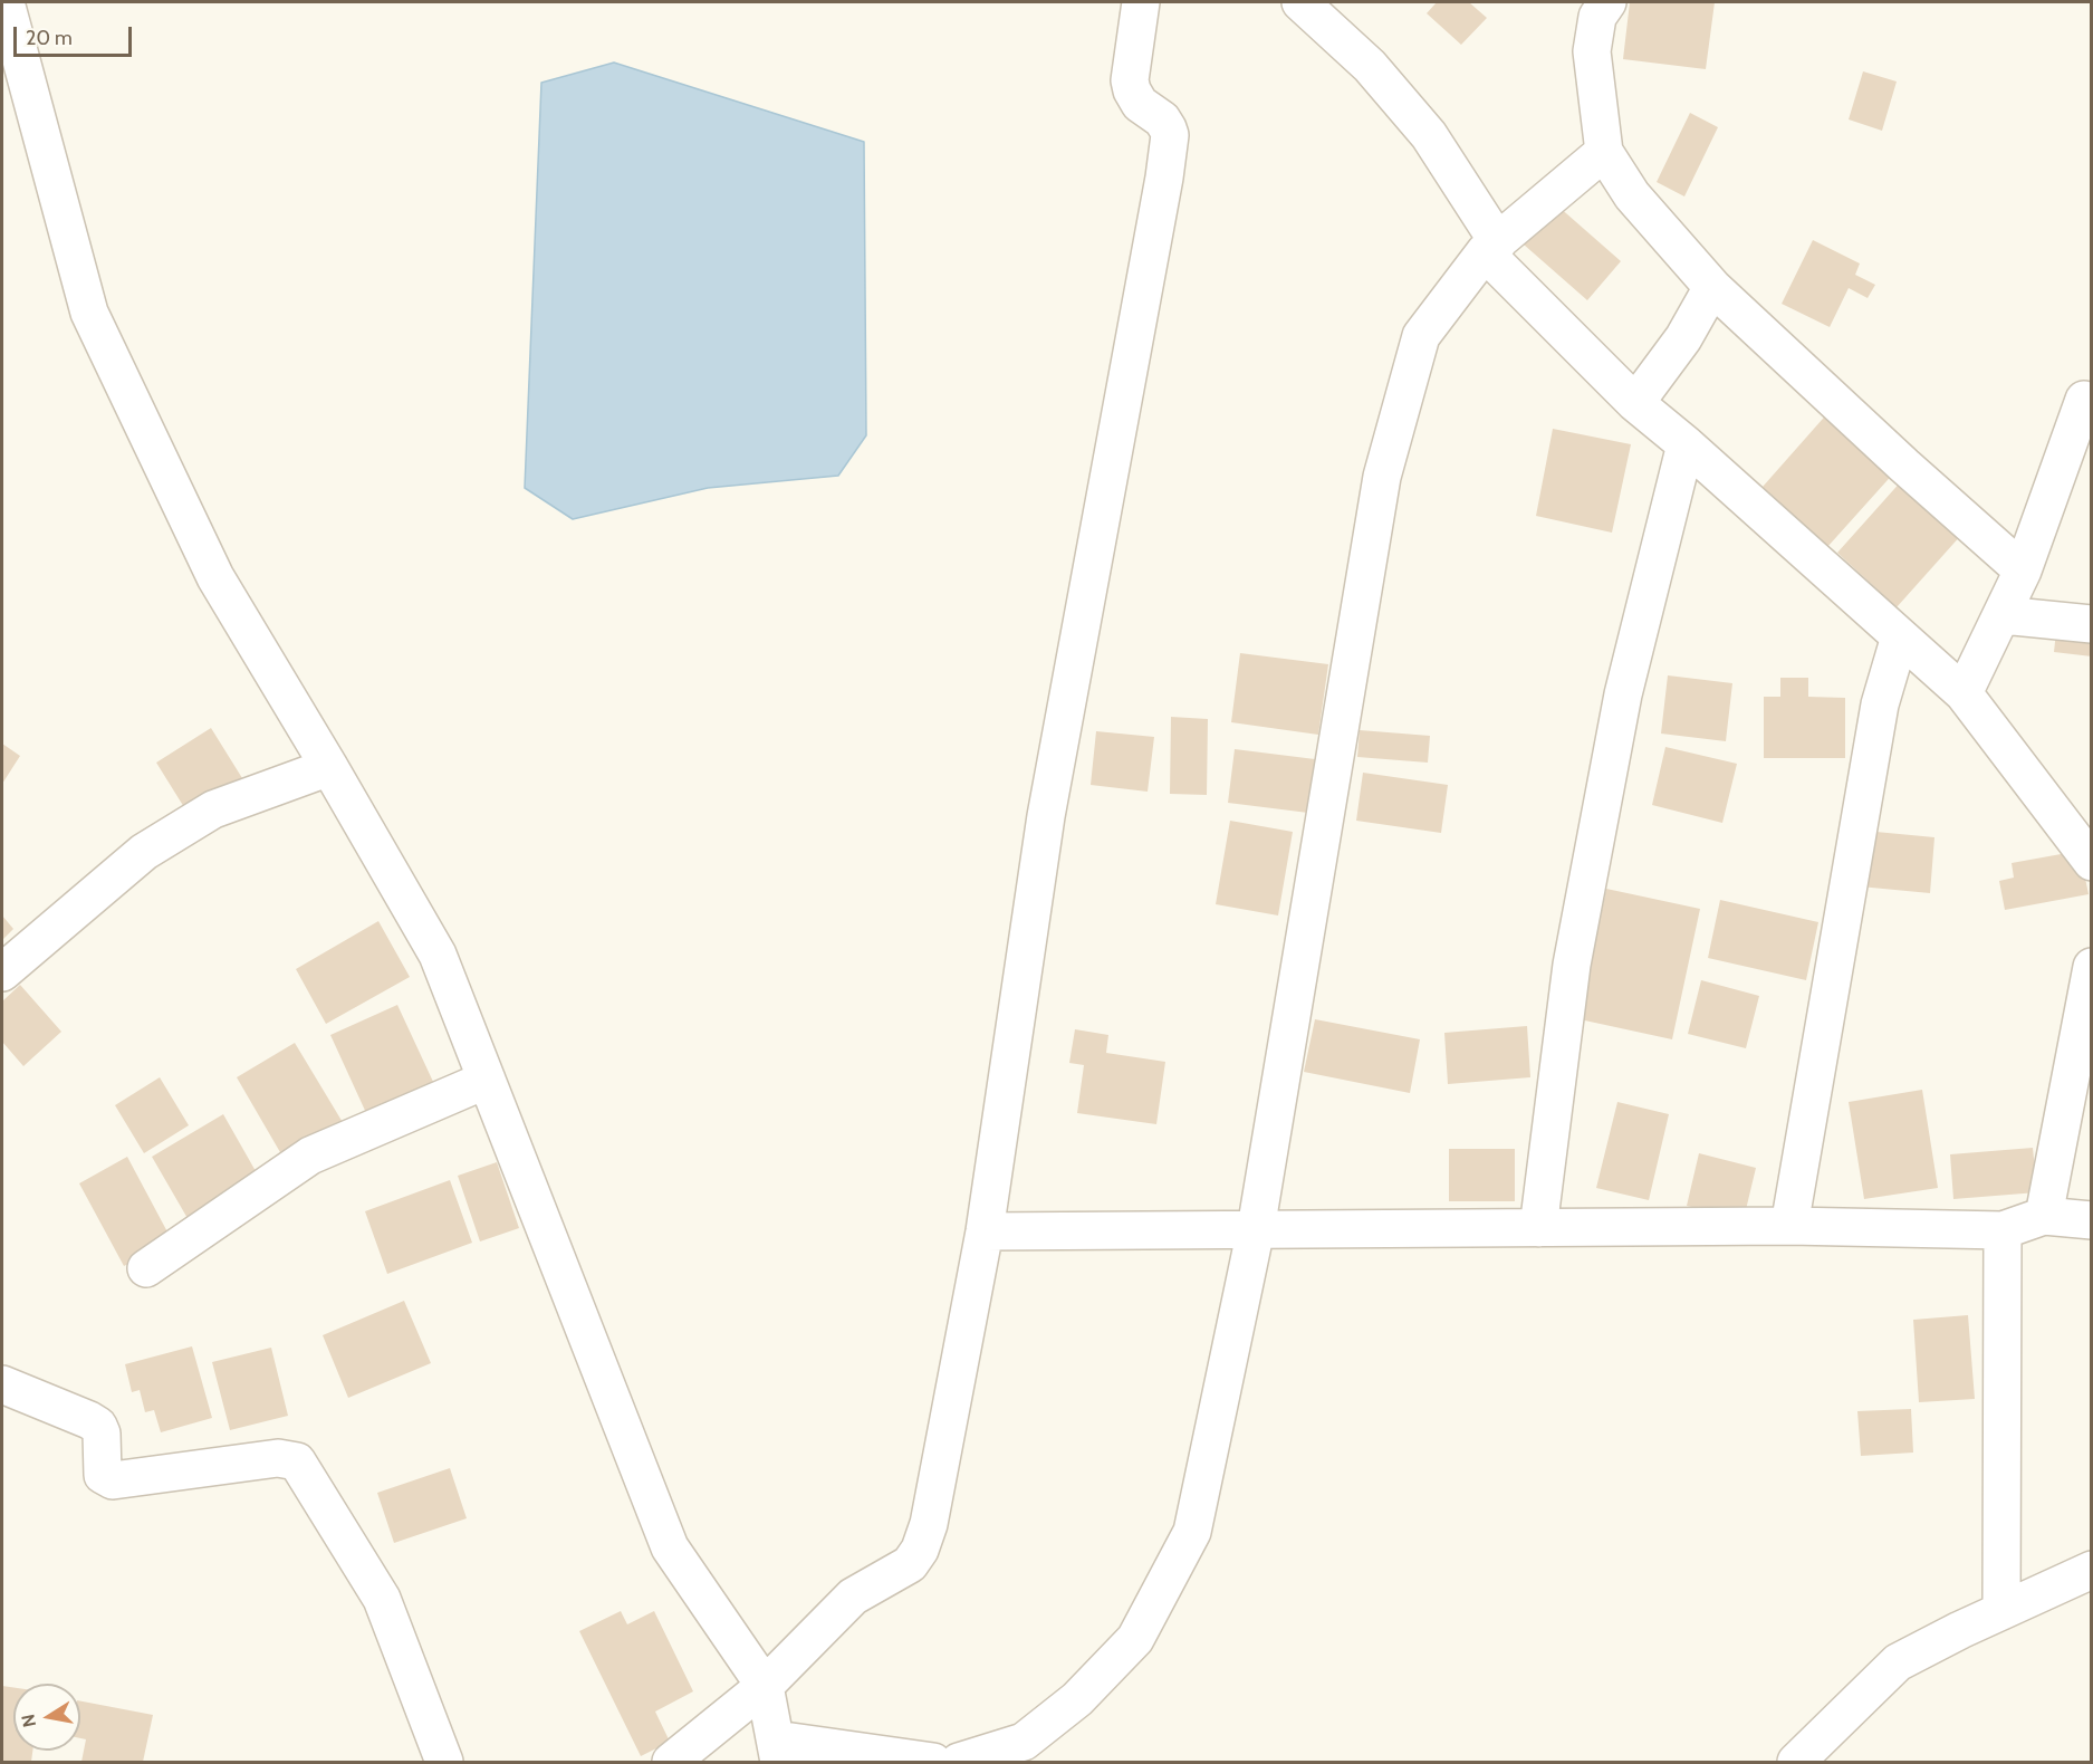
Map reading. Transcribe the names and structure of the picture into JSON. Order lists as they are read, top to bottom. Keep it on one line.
{"scale_bar":"20 m","north":"left"}
